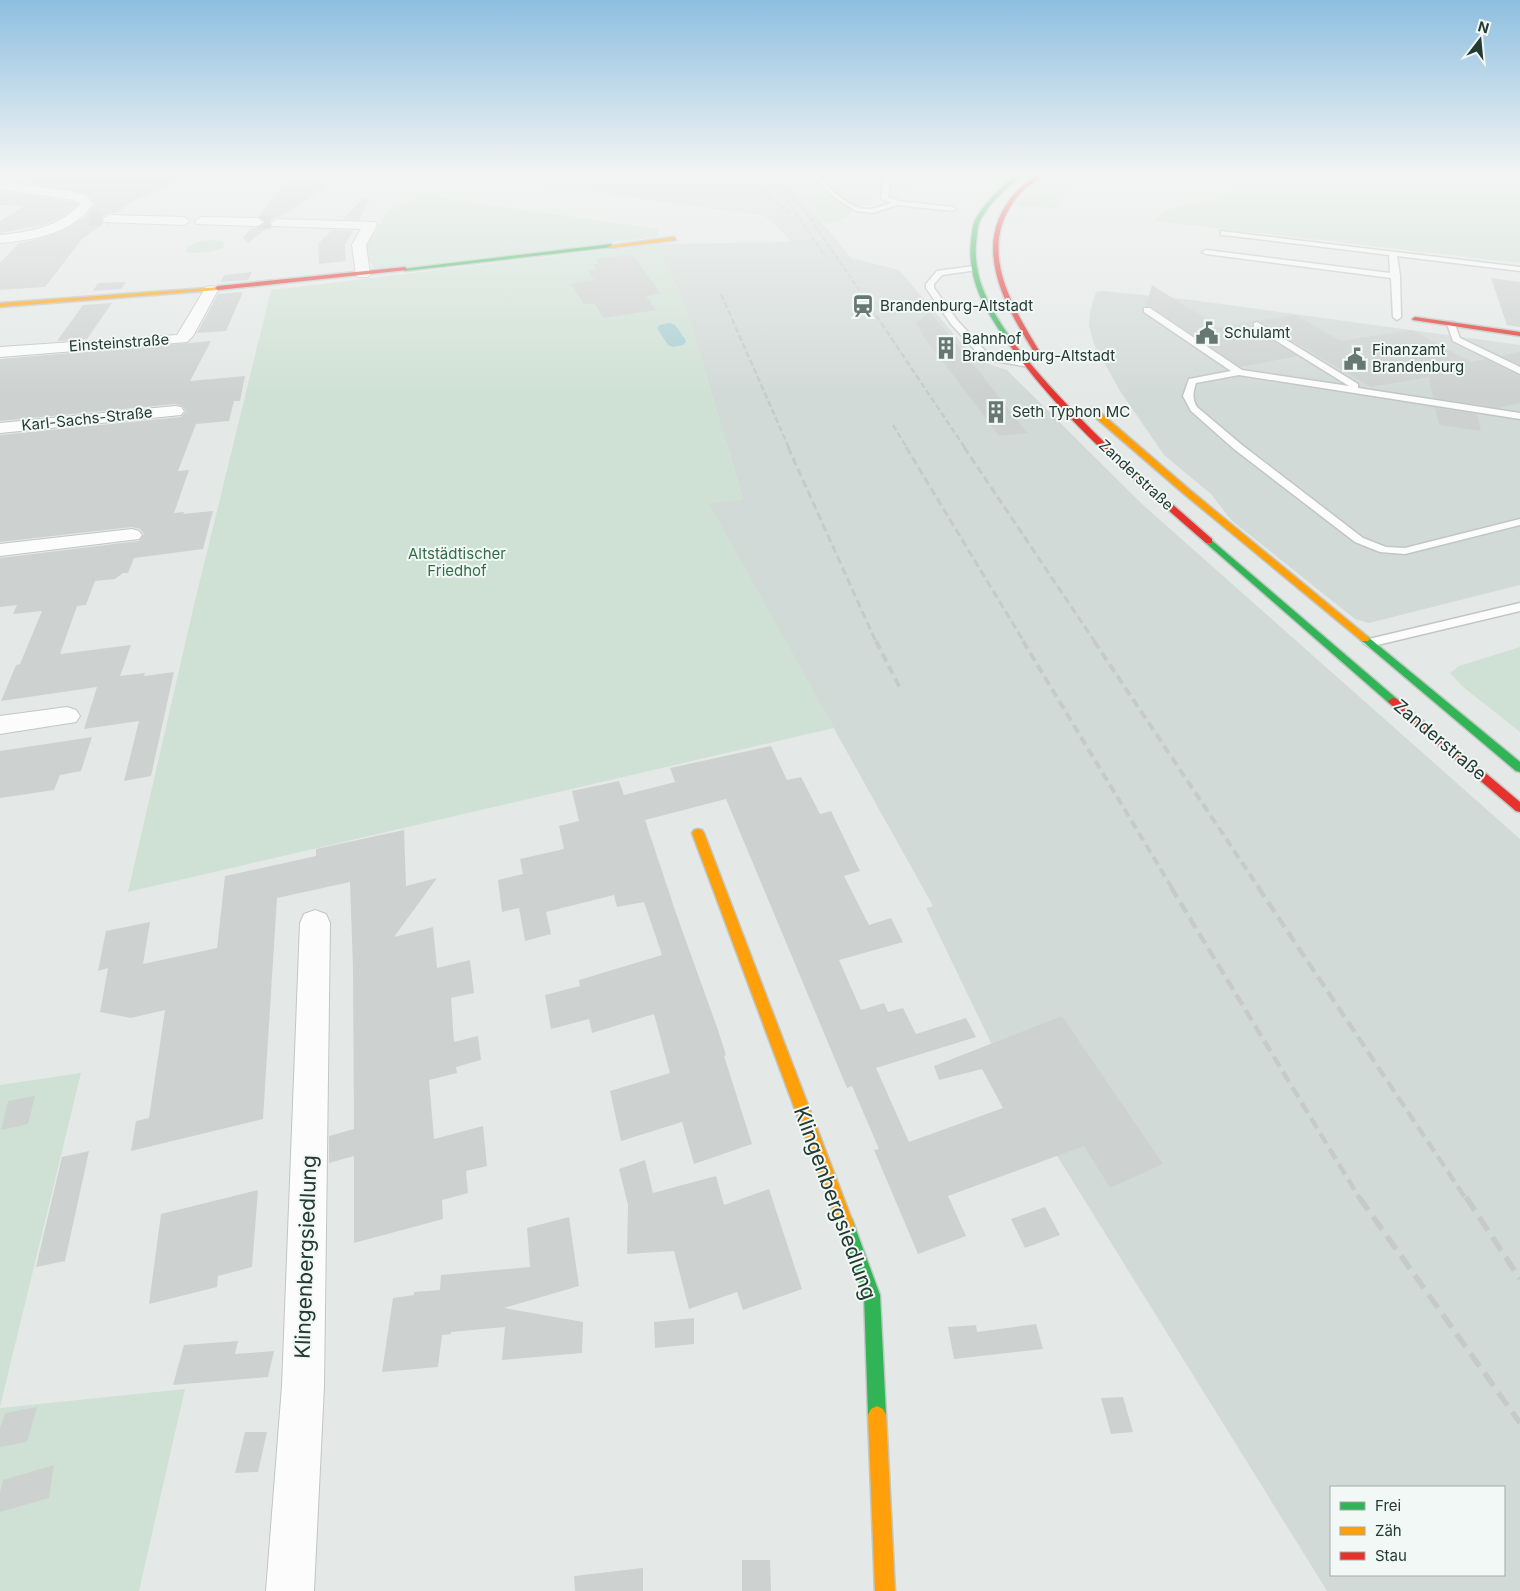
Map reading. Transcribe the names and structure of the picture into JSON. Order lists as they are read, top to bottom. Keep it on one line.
{"streets":{"main road":["Zanderstraße","Klingenbergsiedlung"],"street":["Einsteinstraße","Karl-Sachs-Straße"]},"parks":["Altstädtischer Friedhof"],"places":{"station":["Brandenburg-Altstadt"],"public building":["Schulamt","Finanzamt Brandenburg"],"building":["Bahnhof Brandenburg-Altstadt","Seth Typhon MC"]},"legend":["Frei","Zäh","Stau"],"north":"top"}
